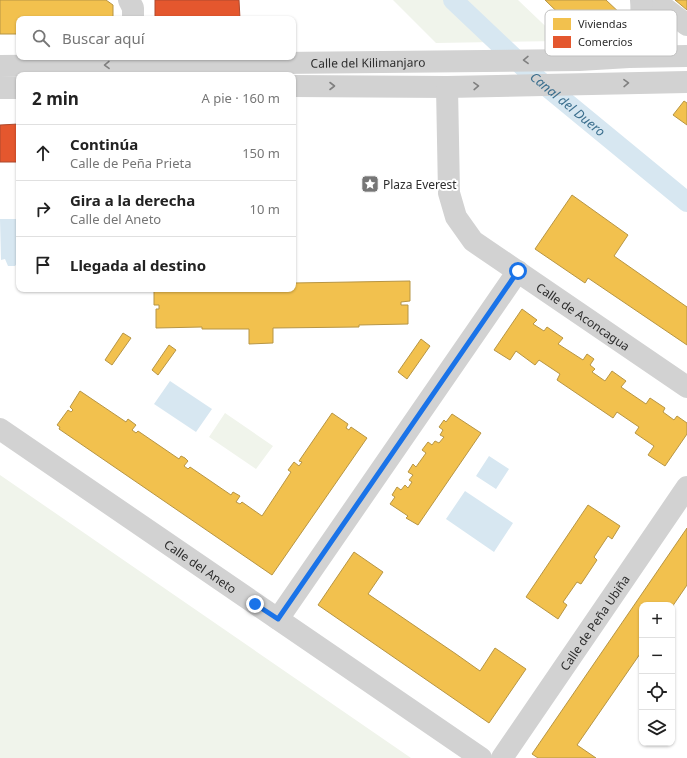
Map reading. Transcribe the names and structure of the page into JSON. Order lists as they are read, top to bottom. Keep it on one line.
{"streets":{"street":["Calle del Kilimanjaro","Calle de Aconcagua","Calle del Aneto","Calle de Peña Ubiña"]},"crossings":[["Calle del Kilimanjaro","Calle de Aconcagua"]],"water":["Canal del Duero"],"places":{"place":["Plaza Everest"]},"legend":["Viviendas","Comercios"],"page":{"search":"Buscar aquí","heading":["2 min","A pie · 160 m"],"list":[["Continúa","Calle de Peña Prieta","150 m"],["Gira a la derecha","Calle del Aneto","10 m"],"Llegada al destino"],"map_buttons":["+","−"]}}
